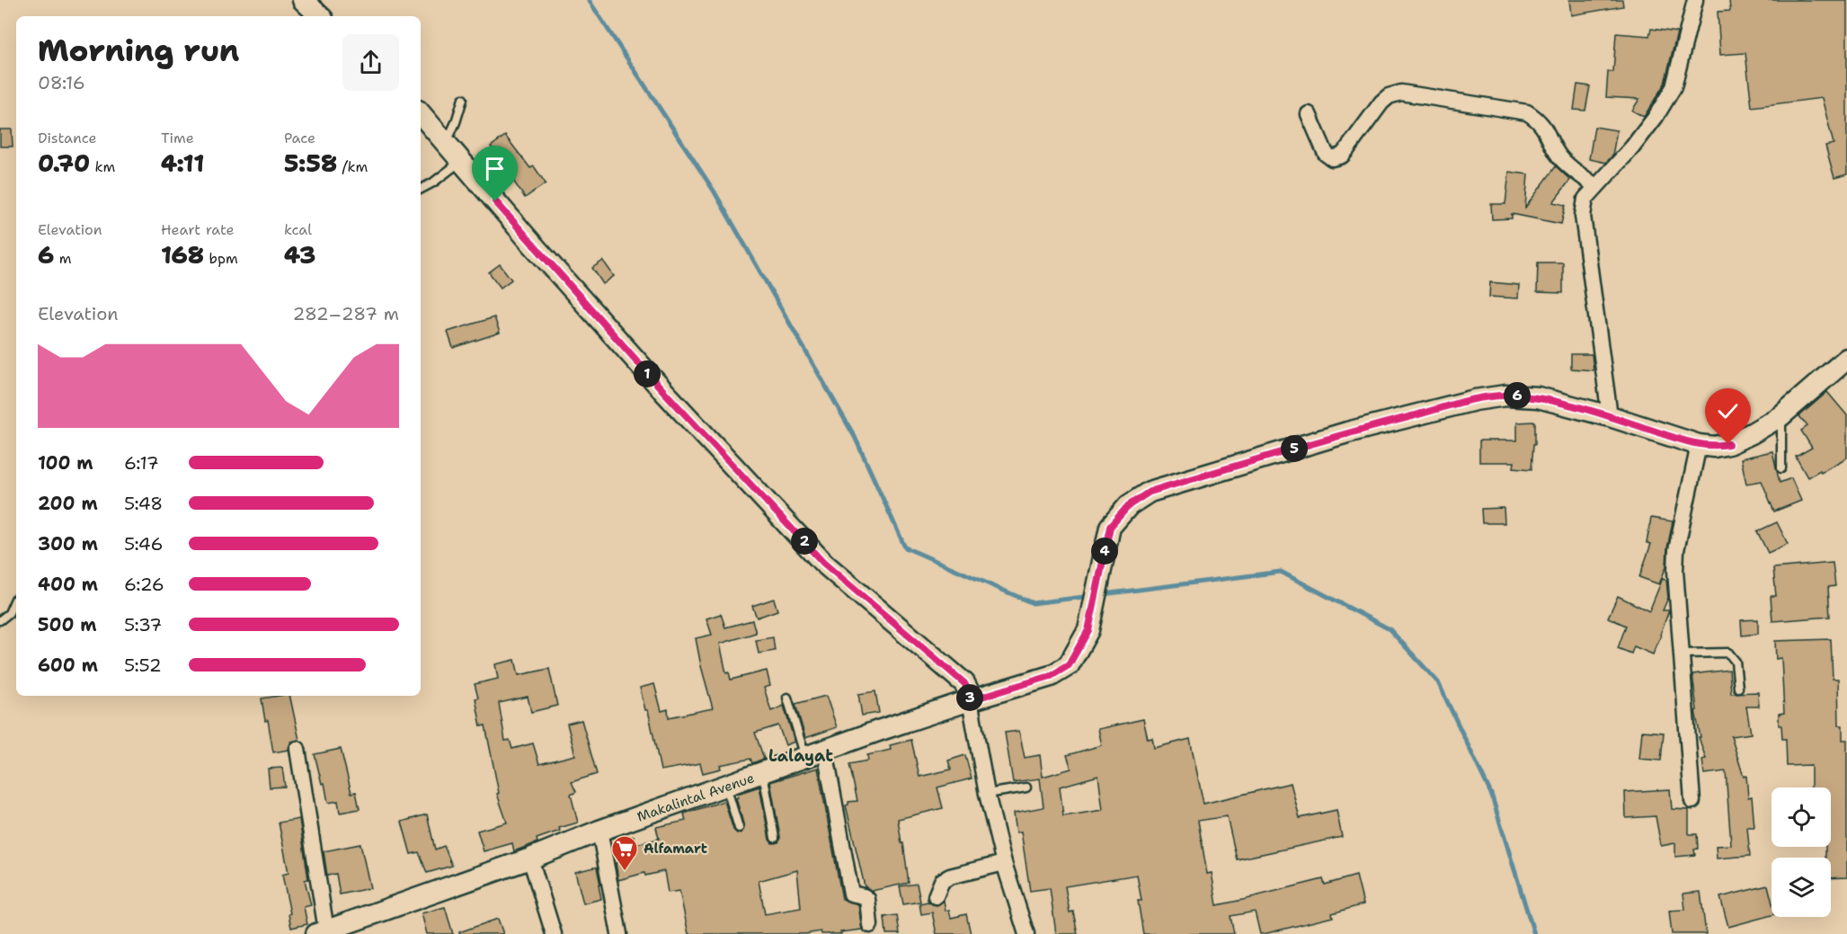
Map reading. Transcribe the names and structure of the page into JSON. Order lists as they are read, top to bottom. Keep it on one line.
{"streets":{"main road":["Makalintal Avenue"]},"districts":["Lalayat"],"places":{"supermarket":["Alfamart"]},"page":{"heading":["Morning run","08:16"],"stats":[["Distance","0.70 km"],["Time","4:11"],["Pace","5:58 /km"],["Elevation","6 m"],["Heart rate","168 bpm"],["kcal","43"]],"chart":["Elevation","282–287 m"],"pins":["1","6","5","2","4","3"],"list":[{"name":"100 m","note":"6:17"},{"name":"200 m","note":"5:48"},{"name":"300 m","note":"5:46"},{"name":"400 m","note":"6:26"},{"name":"500 m","note":"5:37"},{"name":"600 m","note":"5:52"}]}}
